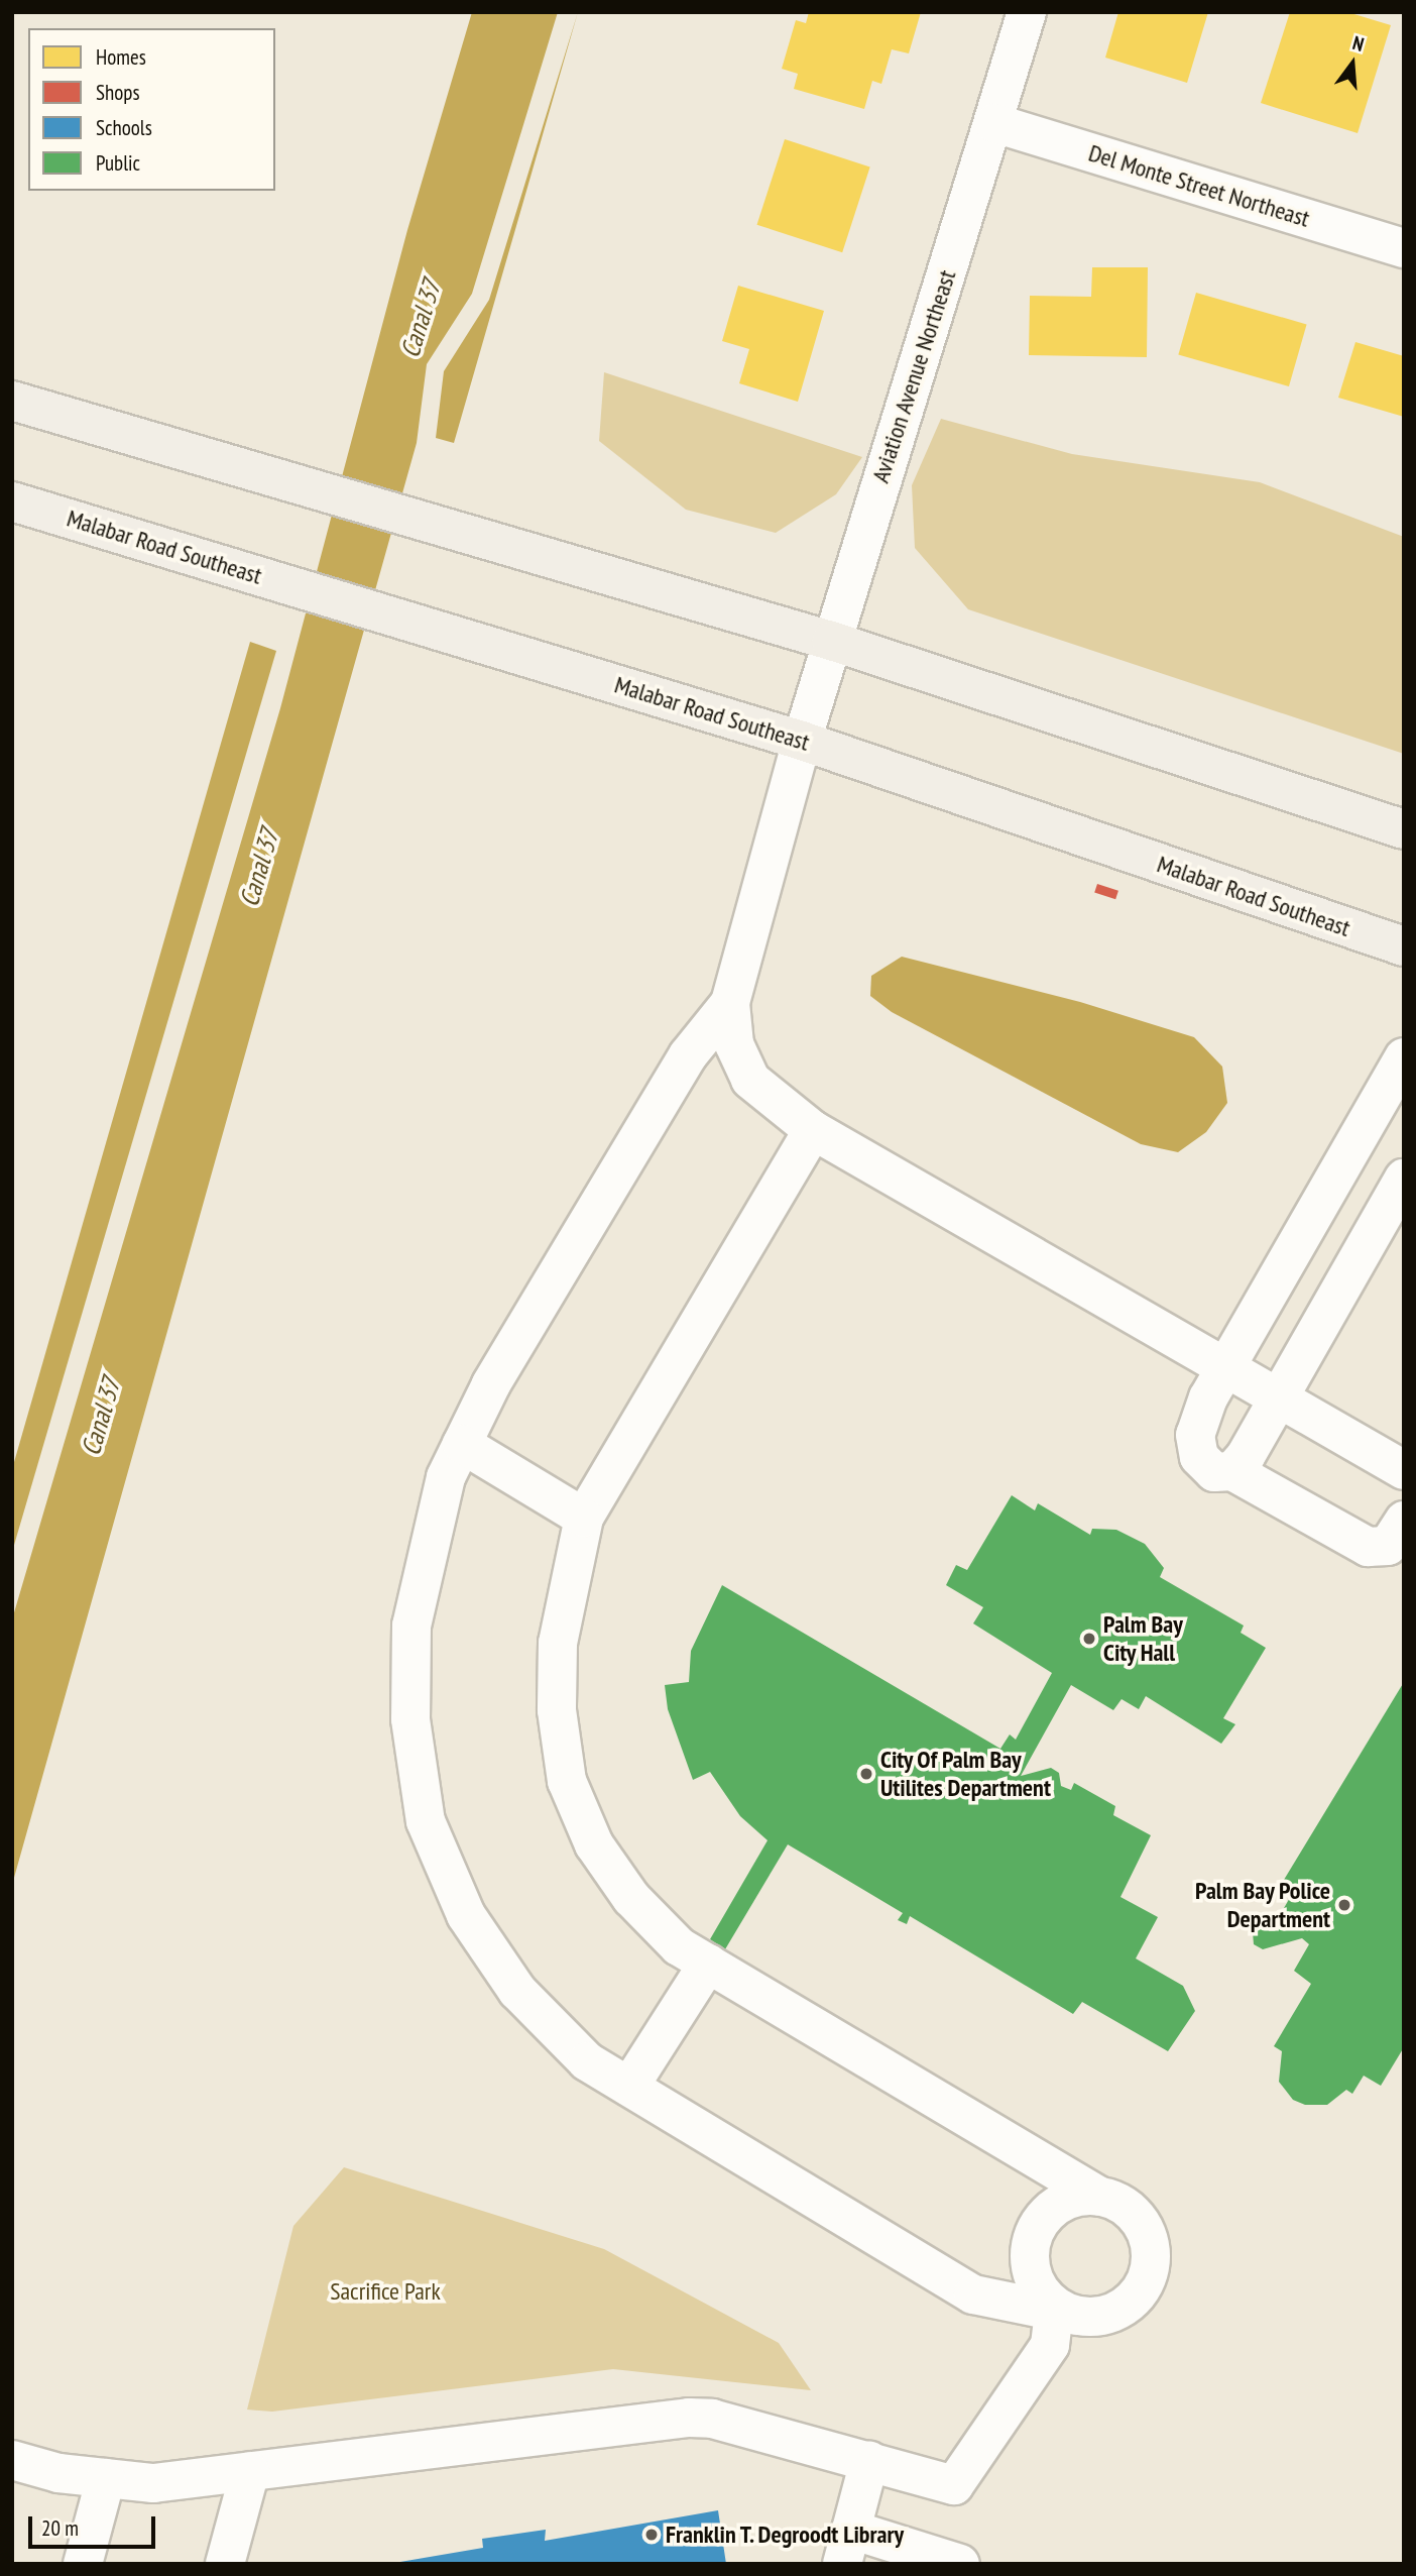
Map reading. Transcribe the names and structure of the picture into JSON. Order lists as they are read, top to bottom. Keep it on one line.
{"streets":{"main road":["Malabar Road Southeast"],"street":["Del Monte Street Northeast","Aviation Avenue Northeast"]},"crossings":[["Del Monte Street Northeast","Aviation Avenue Northeast"],["Aviation Avenue Northeast","Malabar Road Southeast"]],"water":["Canal 37"],"parks":["Sacrifice Park"],"places":["Palm Bay City Hall","City Of Palm Bay Utilites Department","Palm Bay Police Department","Franklin T. Degroodt Library"],"legend":["Homes","Shops","Schools","Public"],"scale_bar":"20 m","north":"top"}
